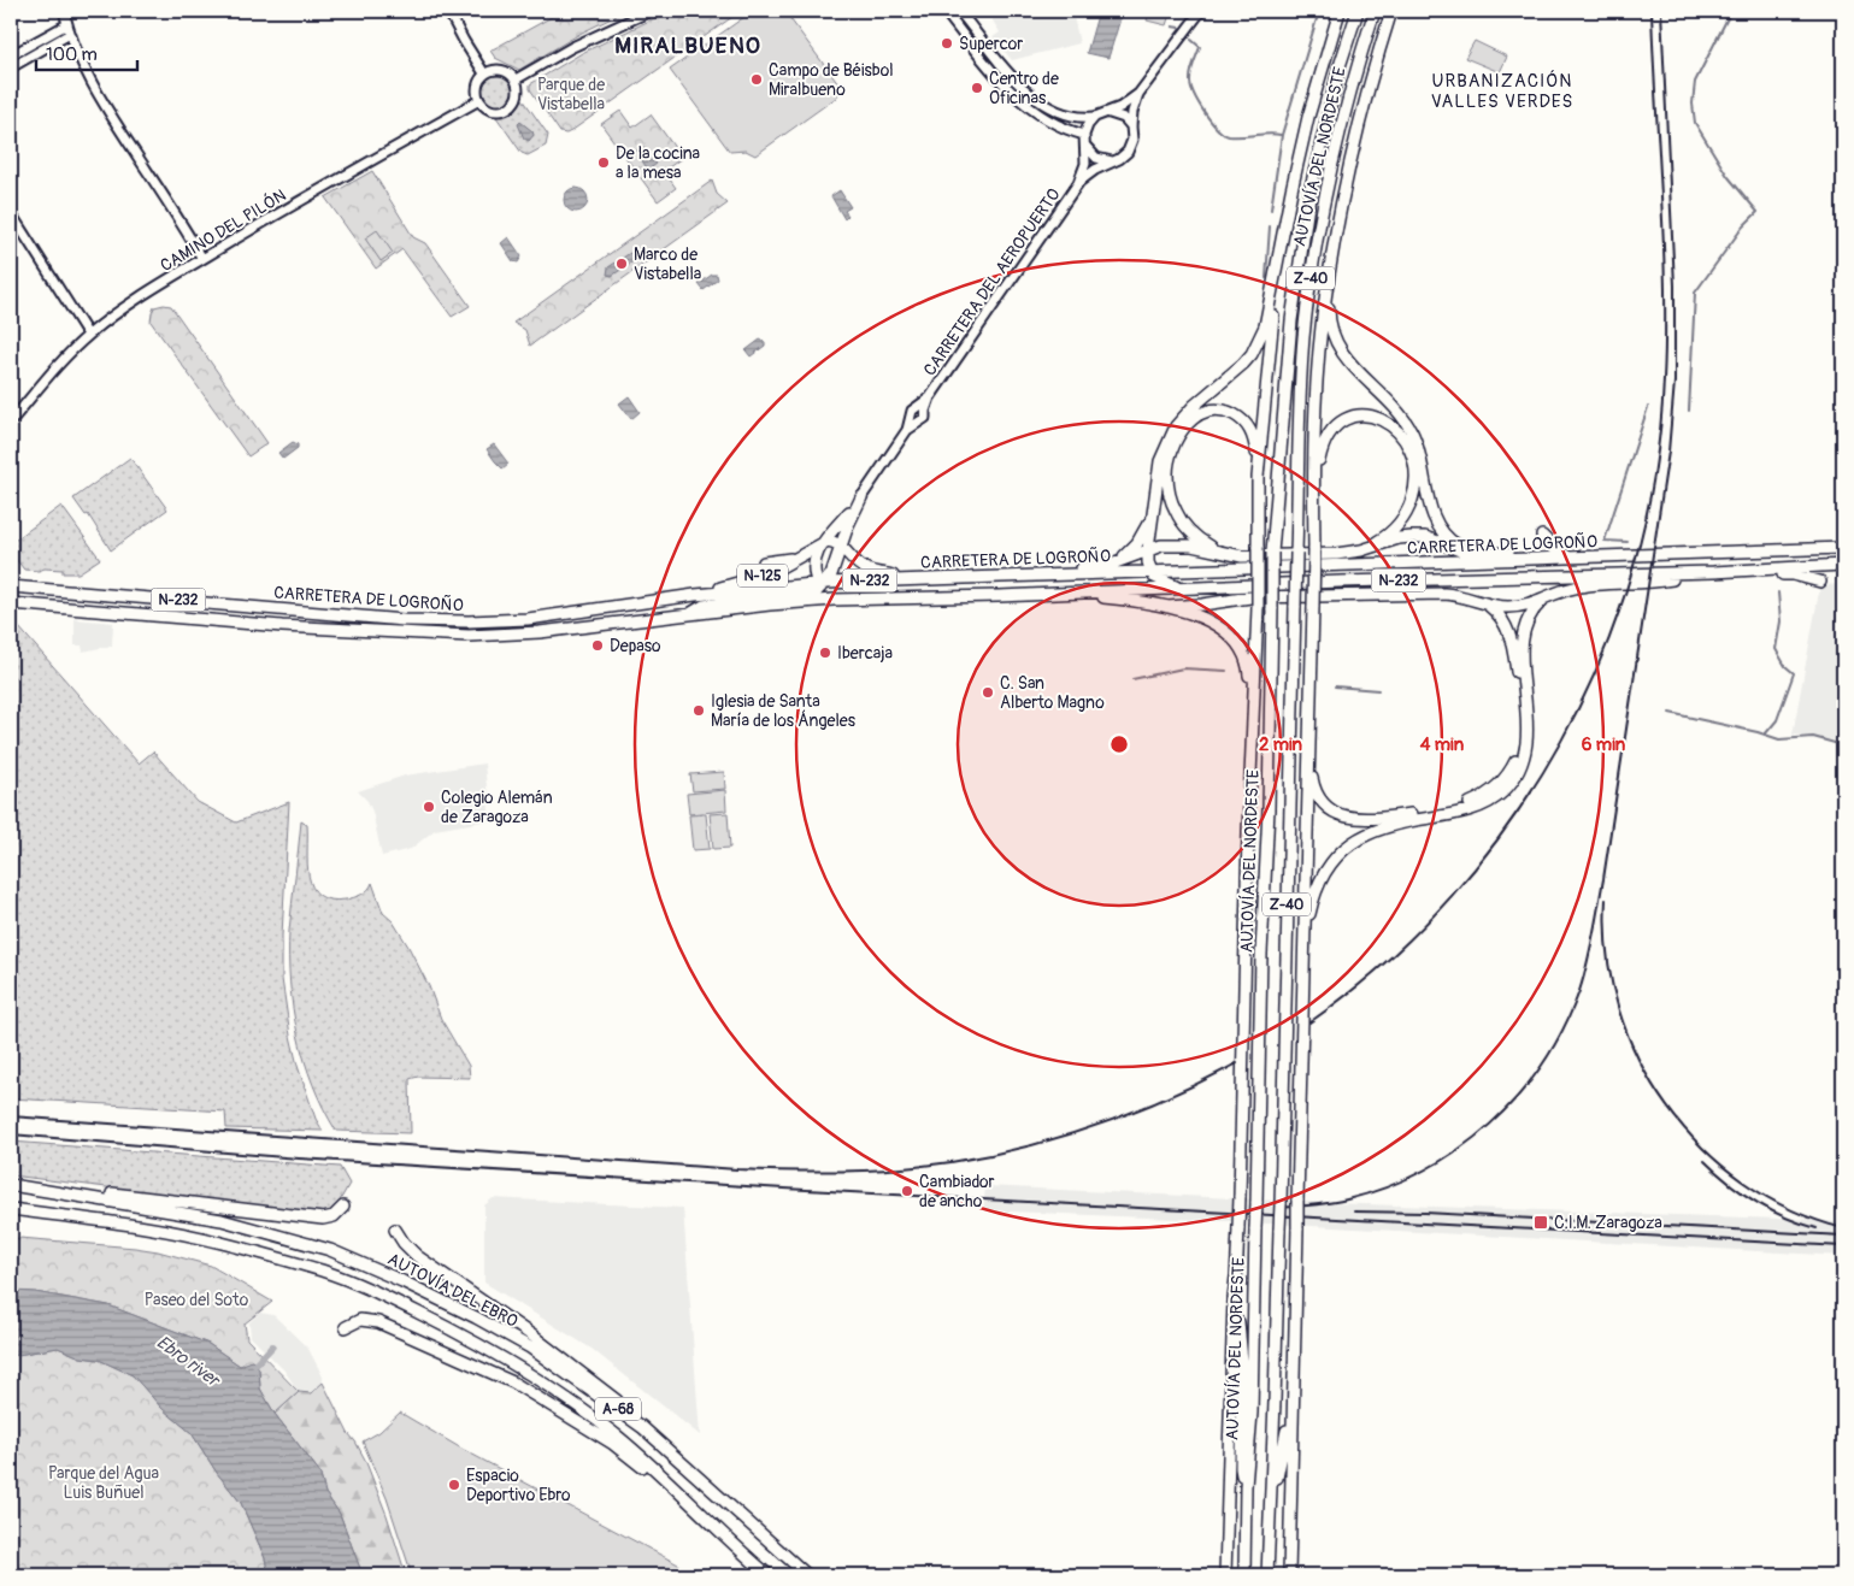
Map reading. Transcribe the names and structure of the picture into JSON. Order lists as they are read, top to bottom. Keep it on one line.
{"streets":{"highway":["AUTOVÍA DEL NORDESTE","Z-40","CARRETERA DE LOGROÑO","N-125","N-232","AUTOVÍA DEL EBRO","A-68"],"street":["CAMINO DEL PILÓN","CARRETERA DEL AEROPUERTO"]},"crossings":[["CARRETERA DEL AEROPUERTO","N-125"],["CARRETERA DE LOGROÑO","N-125"]],"districts":["MIRALBUENO","URBANIZACIÓN VALLES VERDES"],"water":["Ebro river"],"parks":["Parque de Vistabella","Paseo del Soto","Parque del Agua Luis Buñuel"],"places":{"other":["Supercor","Campo de Béisbol Miralbueno","Centro de Oficinas","De la cocina a la mesa","Marco de Vistabella","Depaso","Ibercaja","C. San Alberto Magno","Iglesia de Santa María de los Ángeles","Colegio Alemán de Zaragoza","Cambiador de ancho","Espacio Deportivo Ebro"],"transit":["C.I.M. Zaragoza"]},"scale_bar":"100 m","rings":["2 min","4 min","6 min"]}
